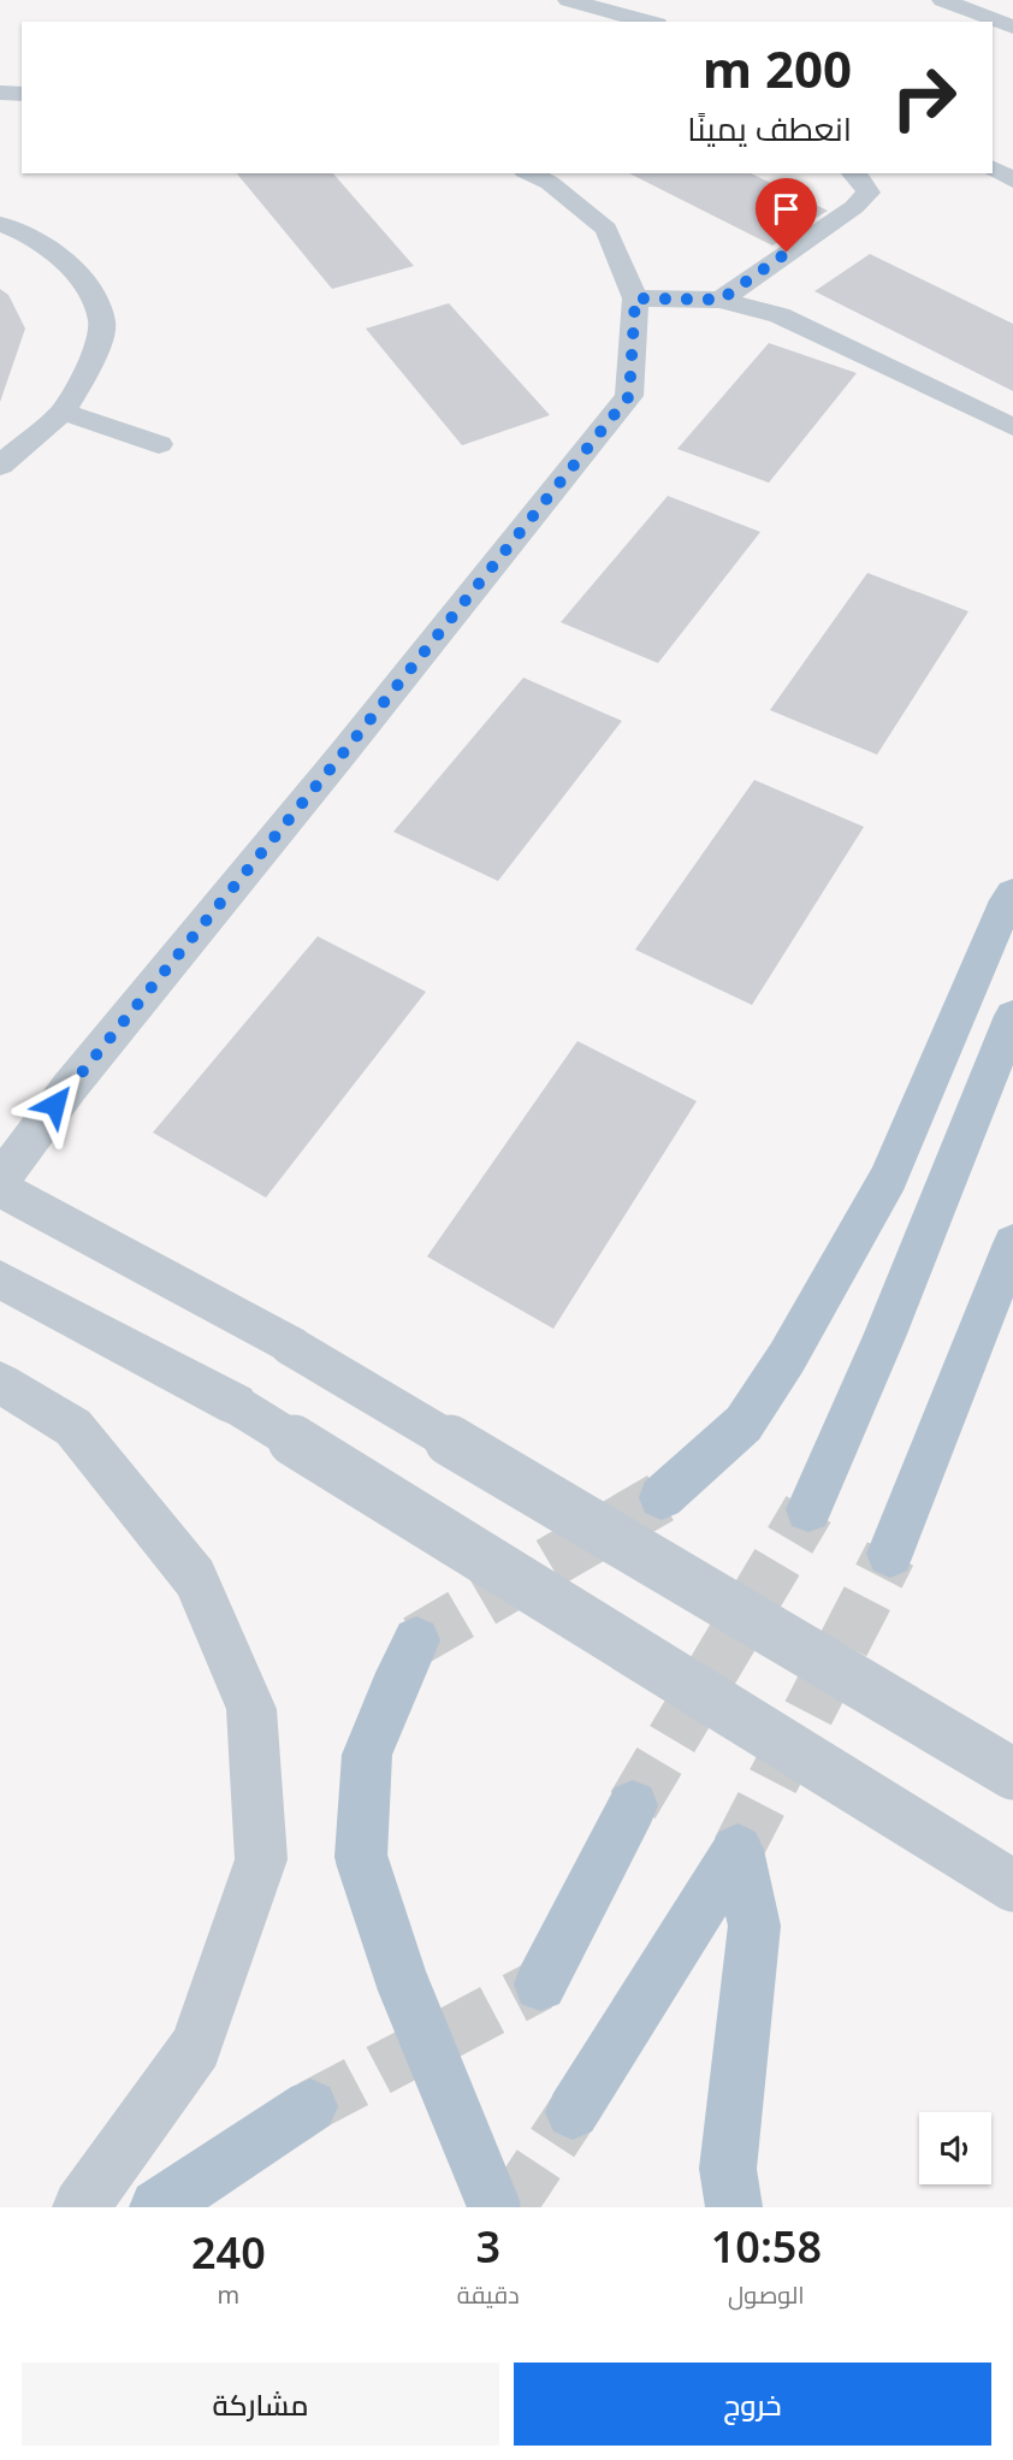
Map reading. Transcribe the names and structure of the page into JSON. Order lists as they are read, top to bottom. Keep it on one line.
{"page":{"turn":["200 m","انعطف يمينًا"],"eta":["10:58","الوصول","3","دقيقة","240","m"],"buttons":["خروج","مشاركة"]}}
